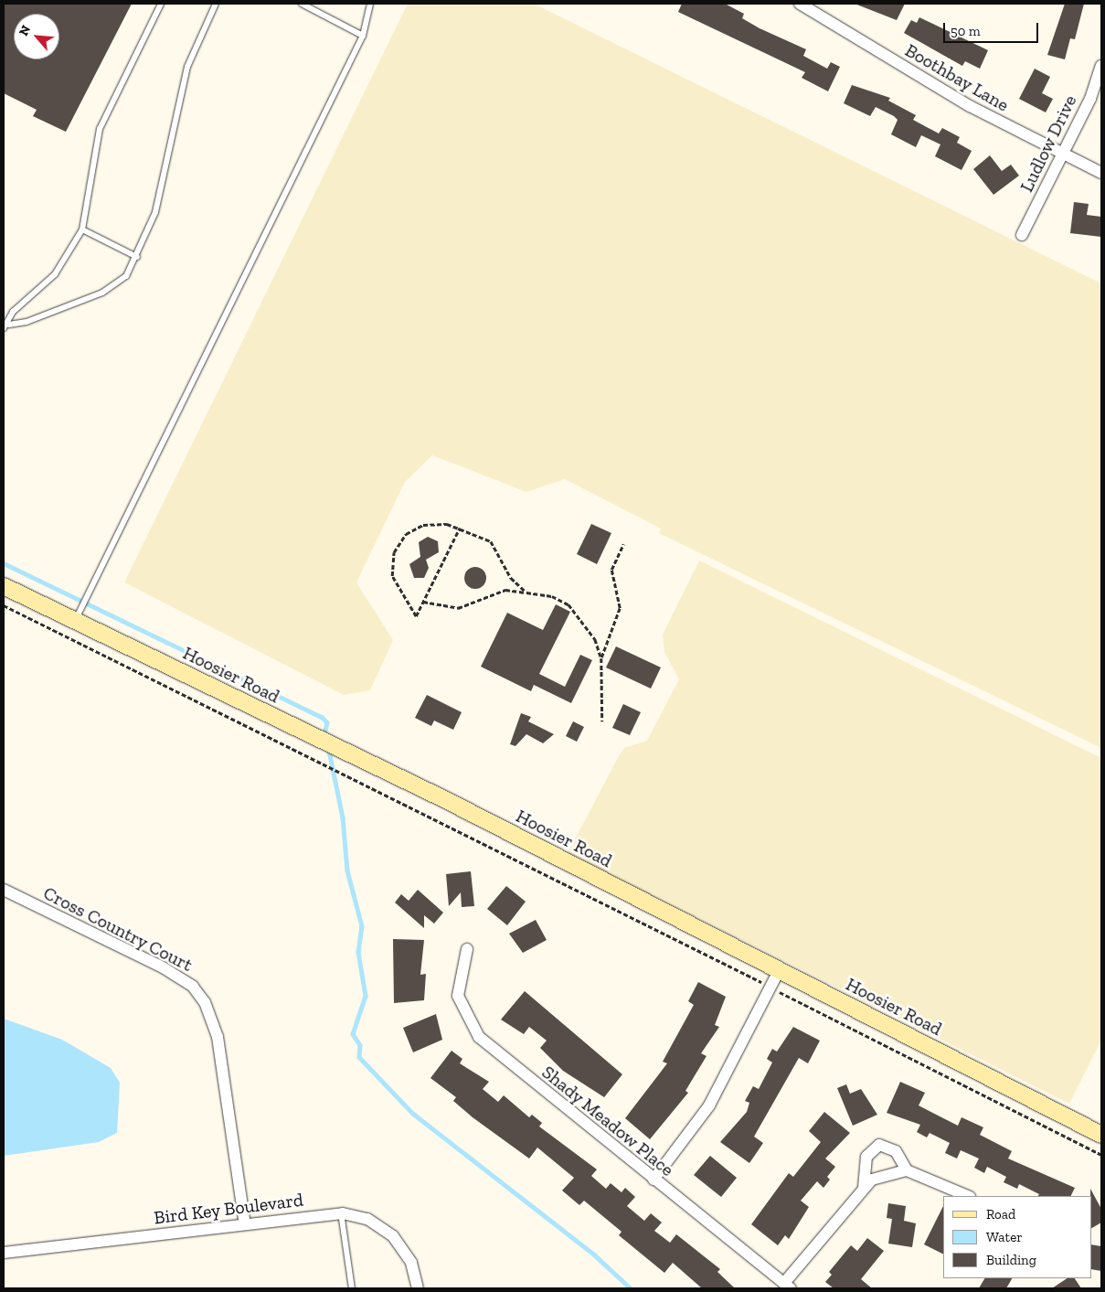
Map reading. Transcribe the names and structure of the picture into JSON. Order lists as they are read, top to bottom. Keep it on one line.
{"streets":{"street":["Boothbay Lane","Ludlow Drive","Hoosier Road","Cross Country Court","Shady Meadow Place","Bird Key Boulevard"]},"crossings":[["Boothbay Lane","Ludlow Drive"],["Cross Country Court","Bird Key Boulevard"]],"legend":["Road","Water","Building"],"scale_bar":"50 m","north":"top left"}
